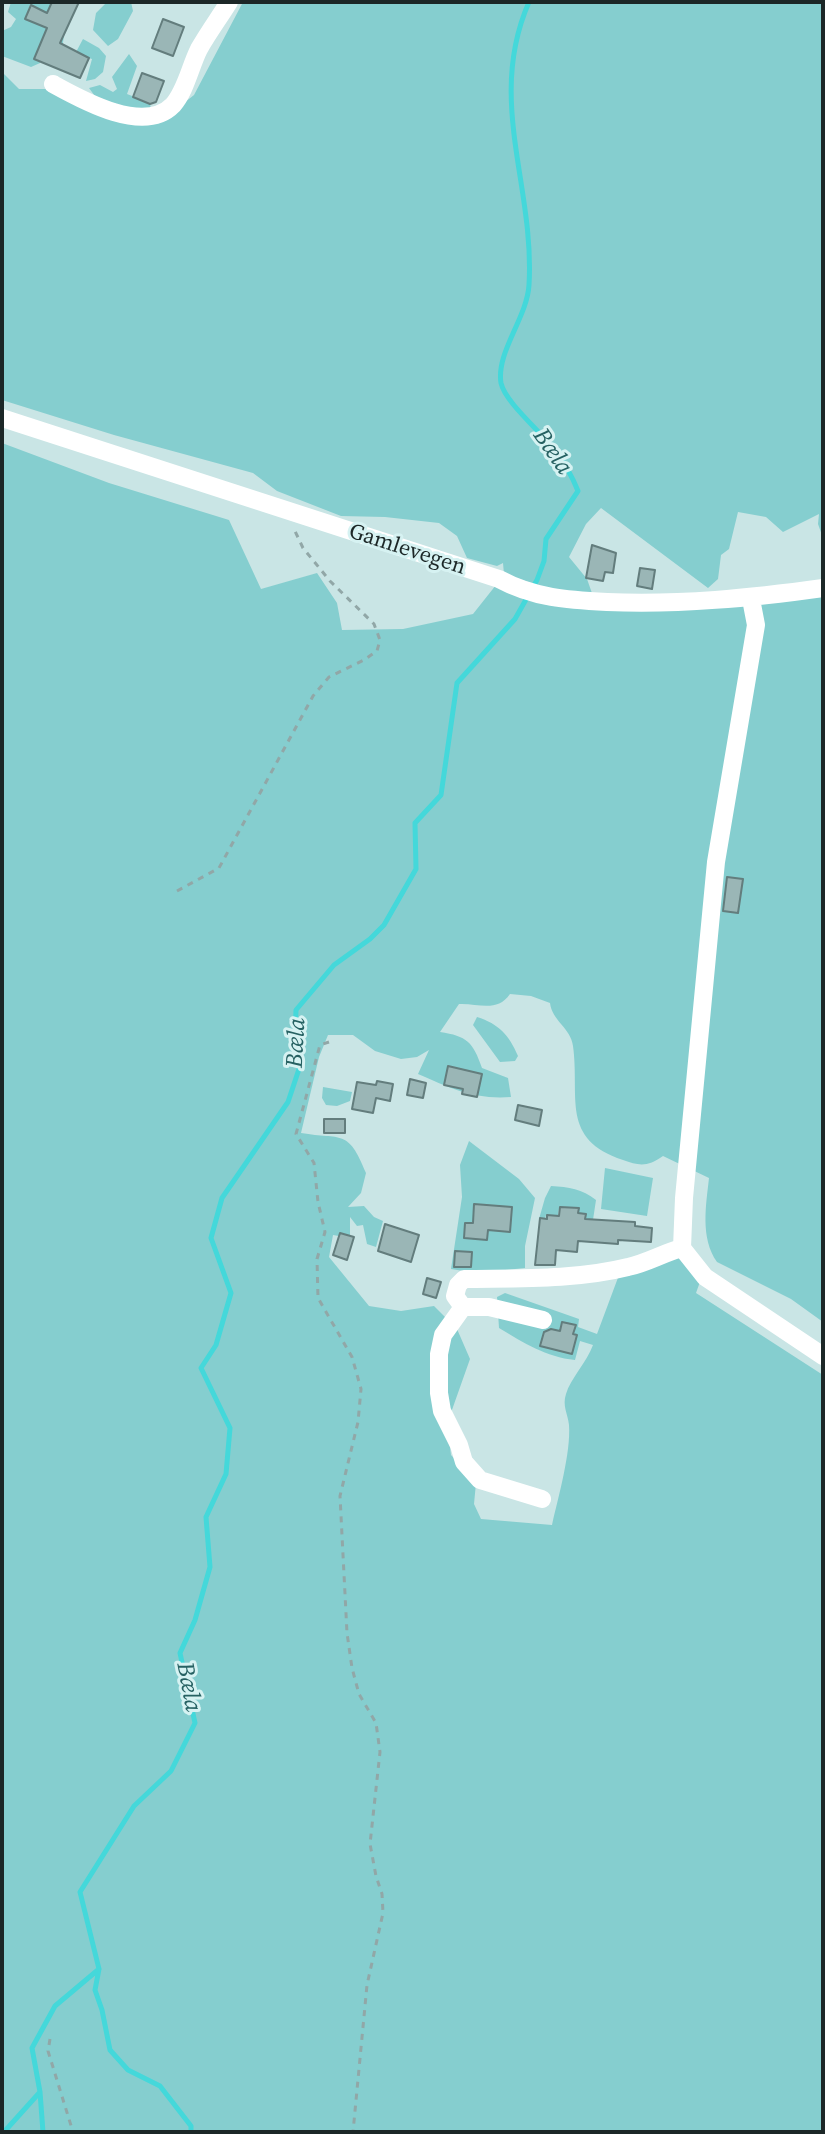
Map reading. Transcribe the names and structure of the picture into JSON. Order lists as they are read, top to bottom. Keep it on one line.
{"streets":{"street":["Gamlevegen"]},"water":["Bæla"]}
